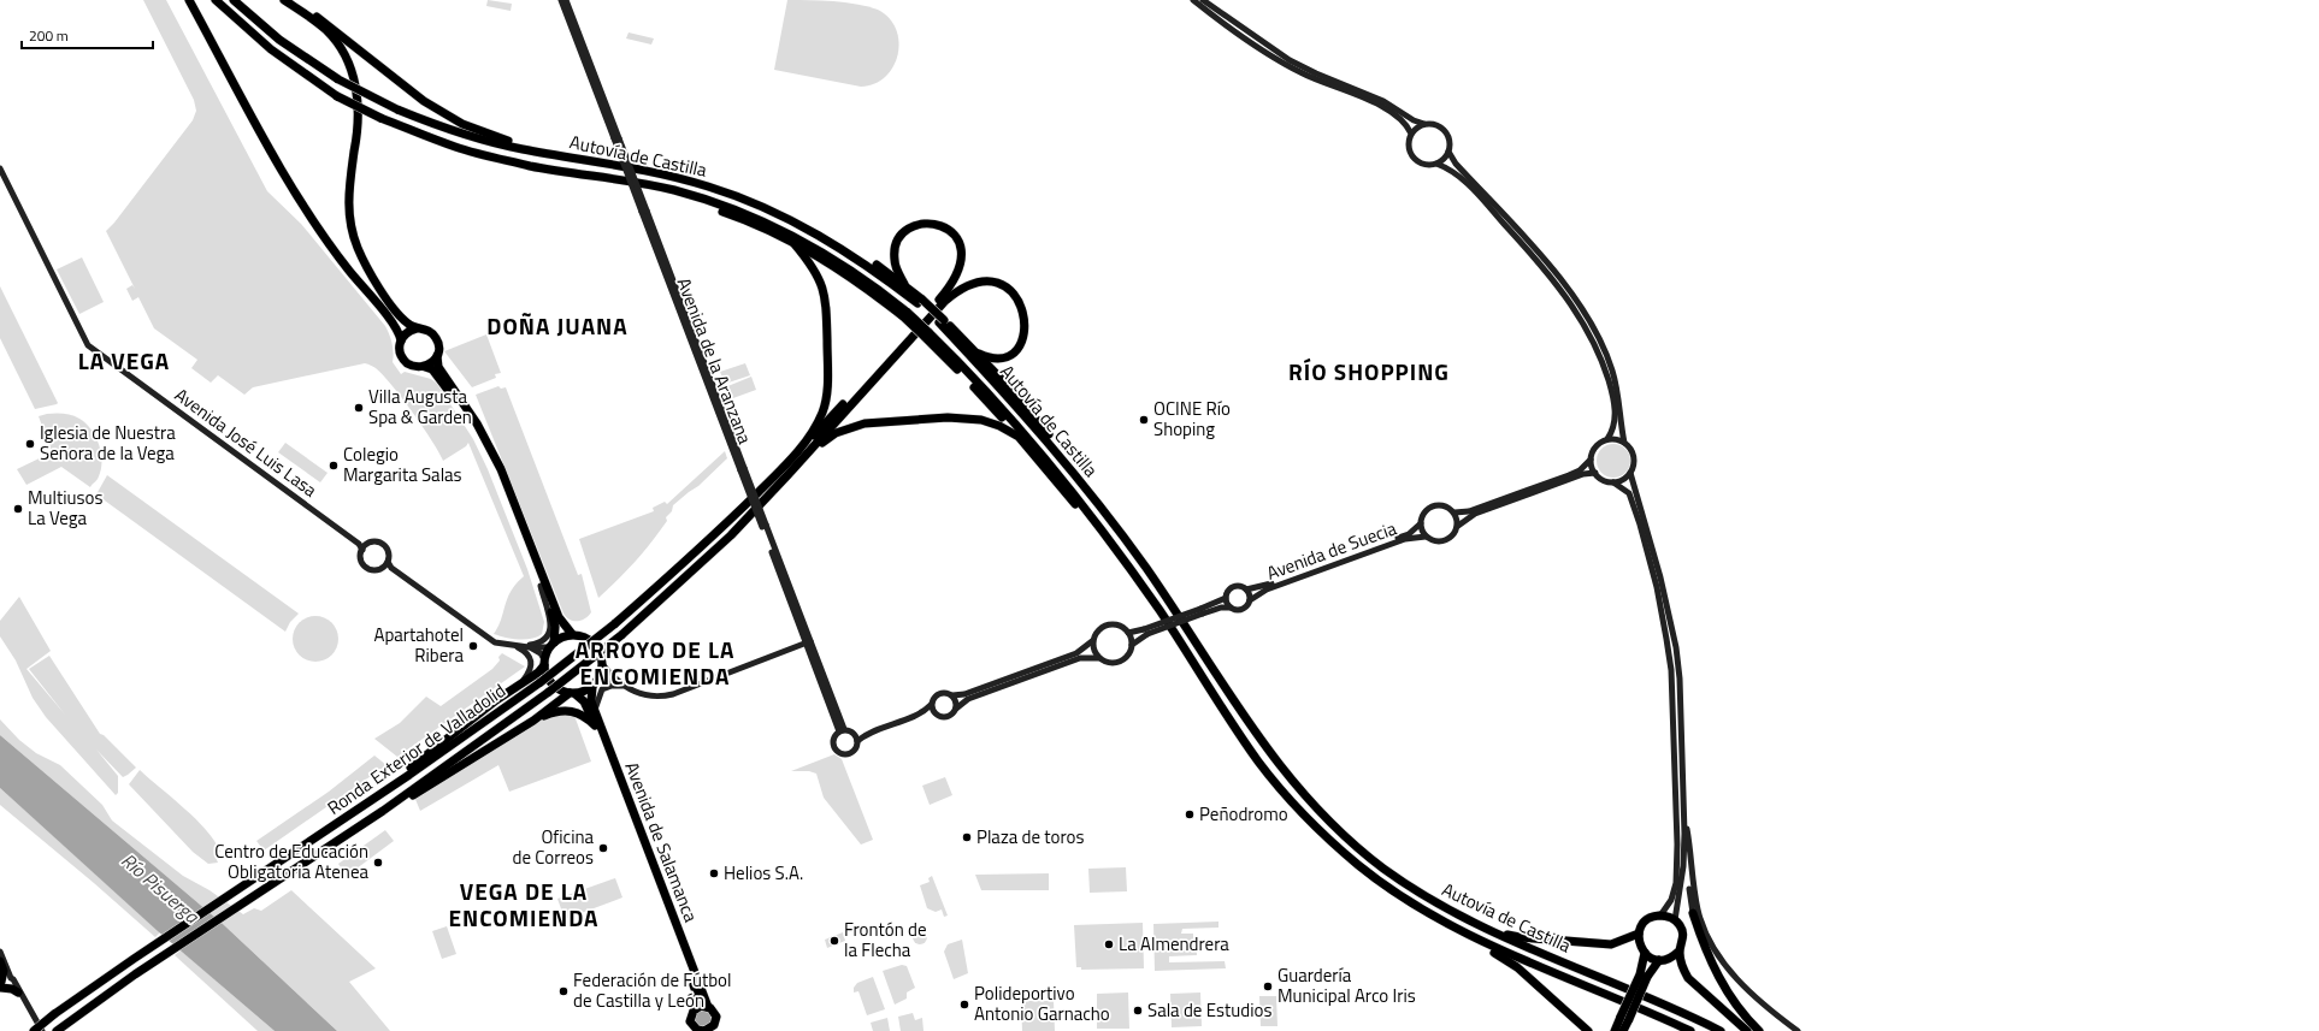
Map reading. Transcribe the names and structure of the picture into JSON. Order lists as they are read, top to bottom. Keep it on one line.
{"streets":{"highway":["Autovía de Castilla","Ronda Exterior de Valladolid","Avenida de Salamanca"],"street":["Avenida de la Aranzana","Avenida José Luis Lasa","Avenida de Suecia"]},"districts":["DOÑA JUANA","LA VEGA","RÍO SHOPPING","ARROYO DE LA ENCOMIENDA","VEGA DE LA ENCOMIENDA"],"water":["Río Pisuerga"],"places":["Villa Augusta Spa & Garden","OCINE Río Shoping","Iglesia de Nuestra Señora de la Vega","Colegio Margarita Salas","Multiusos La Vega","Apartahotel Ribera","Peñodromo","Plaza de toros","Oficina de Correos","Centro de Educación Obligatoria Atenea","Helios S.A.","Frontón de la Flecha","La Almendrera","Guardería Municipal Arco Iris","Federación de Fútbol de Castilla y León","Polideportivo Antonio Garnacho","Sala de Estudios"],"scale_bar":"200 m"}
